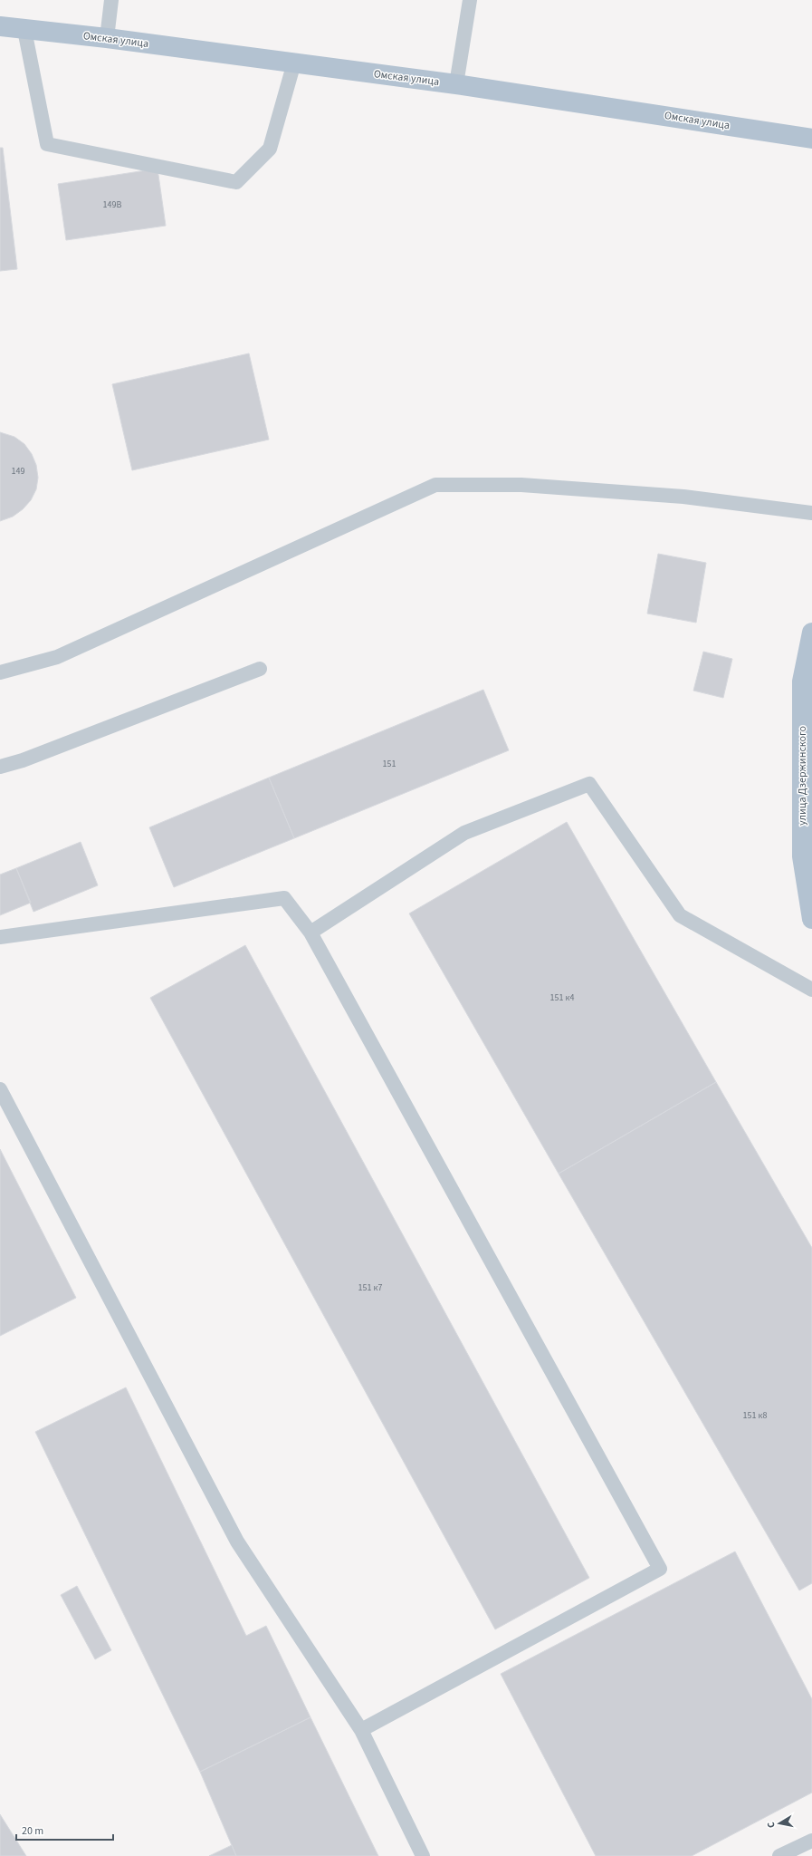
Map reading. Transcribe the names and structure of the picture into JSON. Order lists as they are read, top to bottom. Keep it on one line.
{"streets":{"main road":["Омская улица","улица Дзержинского"]},"house_numbers":["149В","149","151","151 к4","151 к7","151 к8"],"scale_bar":"20 m","north":"left"}
